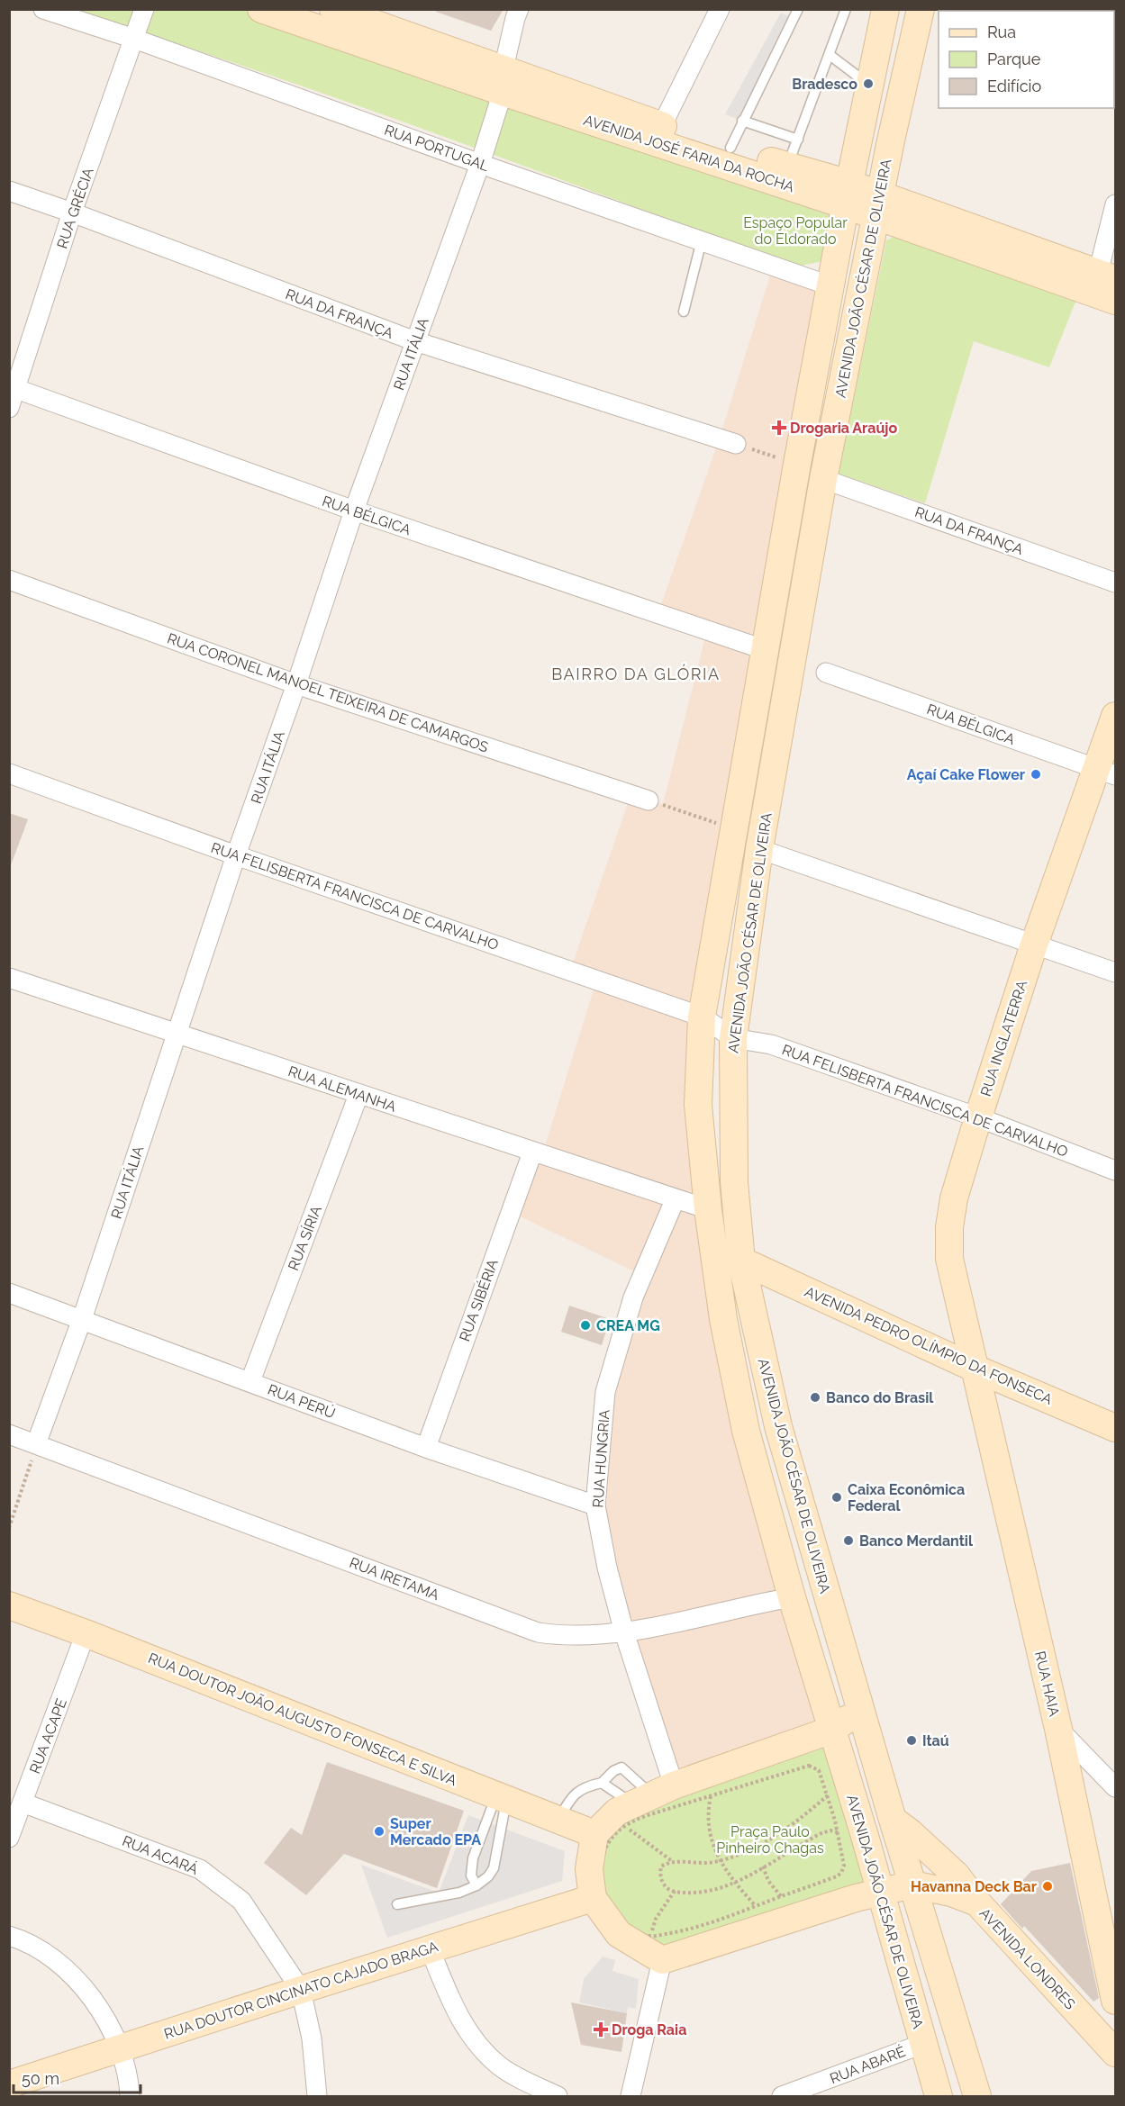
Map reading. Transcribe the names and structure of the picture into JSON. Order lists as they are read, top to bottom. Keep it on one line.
{"streets":{"street":["RUA PORTUGAL","AVENIDA JOSÉ FARIA DA ROCHA","RUA GRÉCIA","AVENIDA JOÃO CÉSAR DE OLIVEIRA","RUA DA FRANÇA","RUA ITÁLIA","RUA BÉLGICA","RUA CORONEL MANOEL TEIXEIRA DE CAMARGOS","RUA FELISBERTA FRANCISCA DE CARVALHO","RUA INGLATERRA","RUA ALEMANHA","RUA SÍRIA","RUA SIBÉRIA","AVENIDA PEDRO OLÍMPIO DA FONSECA","RUA PERÚ","RUA HUNGRIA","RUA IRETAMA","RUA HAIA","RUA DOUTOR JOÃO AUGUSTO FONSECA E SILVA","RUA ACAPE","RUA ACARÁ","AVENIDA LONDRES","RUA DOUTOR CINCINATO CAJADO BRAGA","RUA ABARÉ"]},"crossings":[["RUA PORTUGAL","RUA GRÉCIA"],["RUA PORTUGAL","AVENIDA JOÃO CÉSAR DE OLIVEIRA"],["RUA PORTUGAL","RUA ITÁLIA"],["AVENIDA JOSÉ FARIA DA ROCHA","AVENIDA JOÃO CÉSAR DE OLIVEIRA"],["AVENIDA JOSÉ FARIA DA ROCHA","RUA ITÁLIA"],["RUA GRÉCIA","RUA DA FRANÇA"],["RUA GRÉCIA","RUA BÉLGICA"],["AVENIDA JOÃO CÉSAR DE OLIVEIRA","RUA DA FRANÇA"],["AVENIDA JOÃO CÉSAR DE OLIVEIRA","RUA BÉLGICA"],["AVENIDA JOÃO CÉSAR DE OLIVEIRA","RUA FELISBERTA FRANCISCA DE CARVALHO"],["AVENIDA JOÃO CÉSAR DE OLIVEIRA","AVENIDA PEDRO OLÍMPIO DA FONSECA"],["AVENIDA JOÃO CÉSAR DE OLIVEIRA","RUA IRETAMA"],["AVENIDA JOÃO CÉSAR DE OLIVEIRA","AVENIDA LONDRES"],["AVENIDA JOÃO CÉSAR DE OLIVEIRA","RUA ABARÉ"],["RUA DA FRANÇA","RUA ITÁLIA"],["RUA ITÁLIA","RUA BÉLGICA"],["RUA ITÁLIA","RUA CORONEL MANOEL TEIXEIRA DE CAMARGOS"],["RUA ITÁLIA","RUA FELISBERTA FRANCISCA DE CARVALHO"],["RUA ITÁLIA","RUA ALEMANHA"],["RUA ITÁLIA","RUA PERÚ"],["RUA ITÁLIA","RUA IRETAMA"],["RUA BÉLGICA","RUA INGLATERRA"],["RUA FELISBERTA FRANCISCA DE CARVALHO","RUA INGLATERRA"],["RUA INGLATERRA","AVENIDA PEDRO OLÍMPIO DA FONSECA"],["RUA INGLATERRA","RUA HAIA"],["RUA ALEMANHA","RUA SÍRIA"],["RUA ALEMANHA","RUA SIBÉRIA"],["RUA ALEMANHA","RUA HUNGRIA"],["RUA SÍRIA","RUA PERÚ"],["RUA SIBÉRIA","RUA PERÚ"],["AVENIDA PEDRO OLÍMPIO DA FONSECA","RUA HAIA"],["RUA PERÚ","RUA HUNGRIA"],["RUA HUNGRIA","RUA IRETAMA"],["RUA DOUTOR JOÃO AUGUSTO FONSECA E SILVA","RUA ACAPE"],["RUA ACAPE","RUA ACARÁ"],["RUA ACARÁ","RUA DOUTOR CINCINATO CAJADO BRAGA"]],"districts":["BAIRRO DA GLÓRIA"],"parks":["Espaço Popular do Eldorado","Praça Paulo Pinheiro Chagas"],"places":{"other":["Bradesco","Açaí Cake Flower","CREA MG","Banco do Brasil","Caixa Econômica Federal","Banco Merdantil","Itaú","Super Mercado EPA","Havanna Deck Bar"],"health":["Drogaria Araújo","Droga Raia"]},"legend":["Rua","Parque","Edifício"],"scale_bar":"50 m"}
